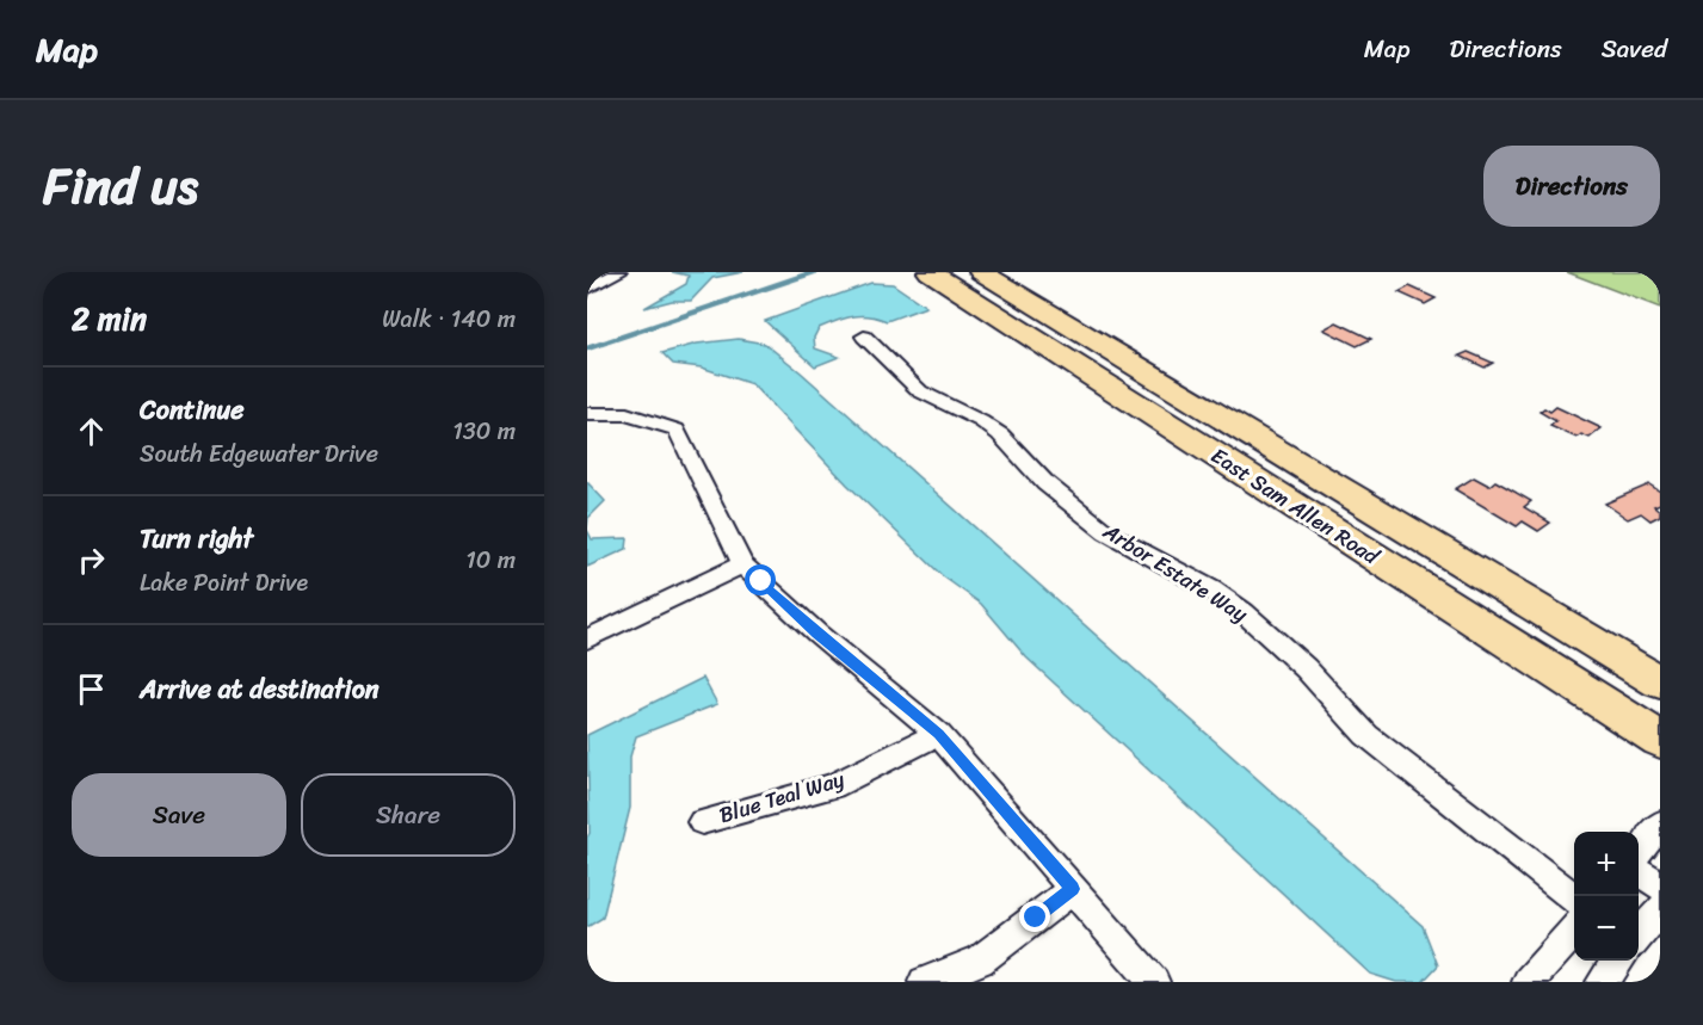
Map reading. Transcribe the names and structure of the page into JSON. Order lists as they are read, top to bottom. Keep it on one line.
{"streets":{"main road":["East Sam Allen Road"],"street":["Arbor Estate Way","Blue Teal Way"]},"page":{"header":"Map","nav":["Map","Directions","Saved"],"title":"Find us","buttons":["Directions",["Save","Share"]],"heading":["2 min","Walk · 140 m"],"list":[["Continue","South Edgewater Drive","130 m"],["Turn right","Lake Point Drive","10 m"],"Arrive at destination"],"map_buttons":["+","−"]}}
